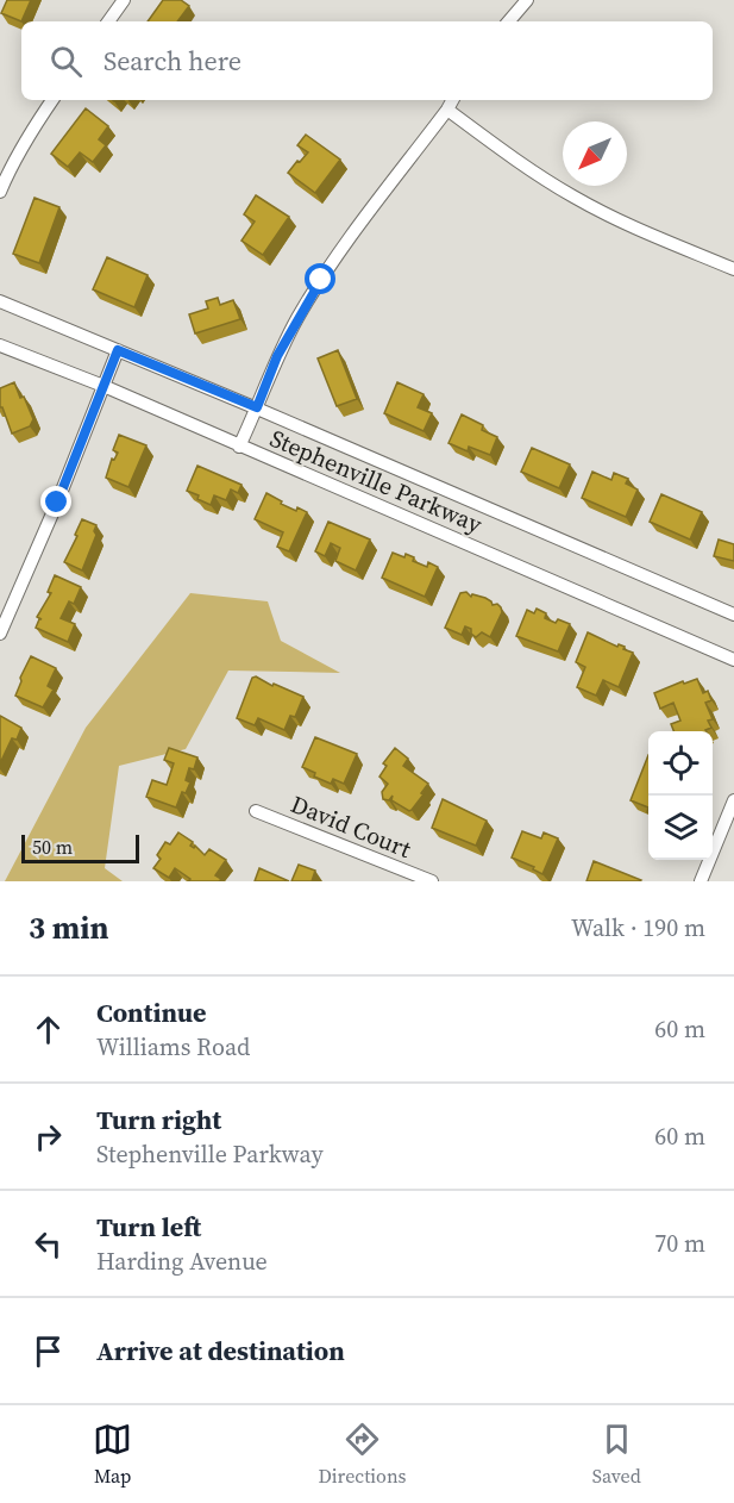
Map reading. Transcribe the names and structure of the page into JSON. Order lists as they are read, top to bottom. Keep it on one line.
{"streets":{"street":["Stephenville Parkway","David Court"]},"scale_bar":"50 m","north":"bottom left","page":{"search":"Search here","scale":"50 m","heading":["3 min","Walk · 190 m"],"list":[["Continue","Williams Road","60 m"],["Turn right","Stephenville Parkway","60 m"],["Turn left","Harding Avenue","70 m"],"Arrive at destination"],"nav":["Map","Directions","Saved"]}}
